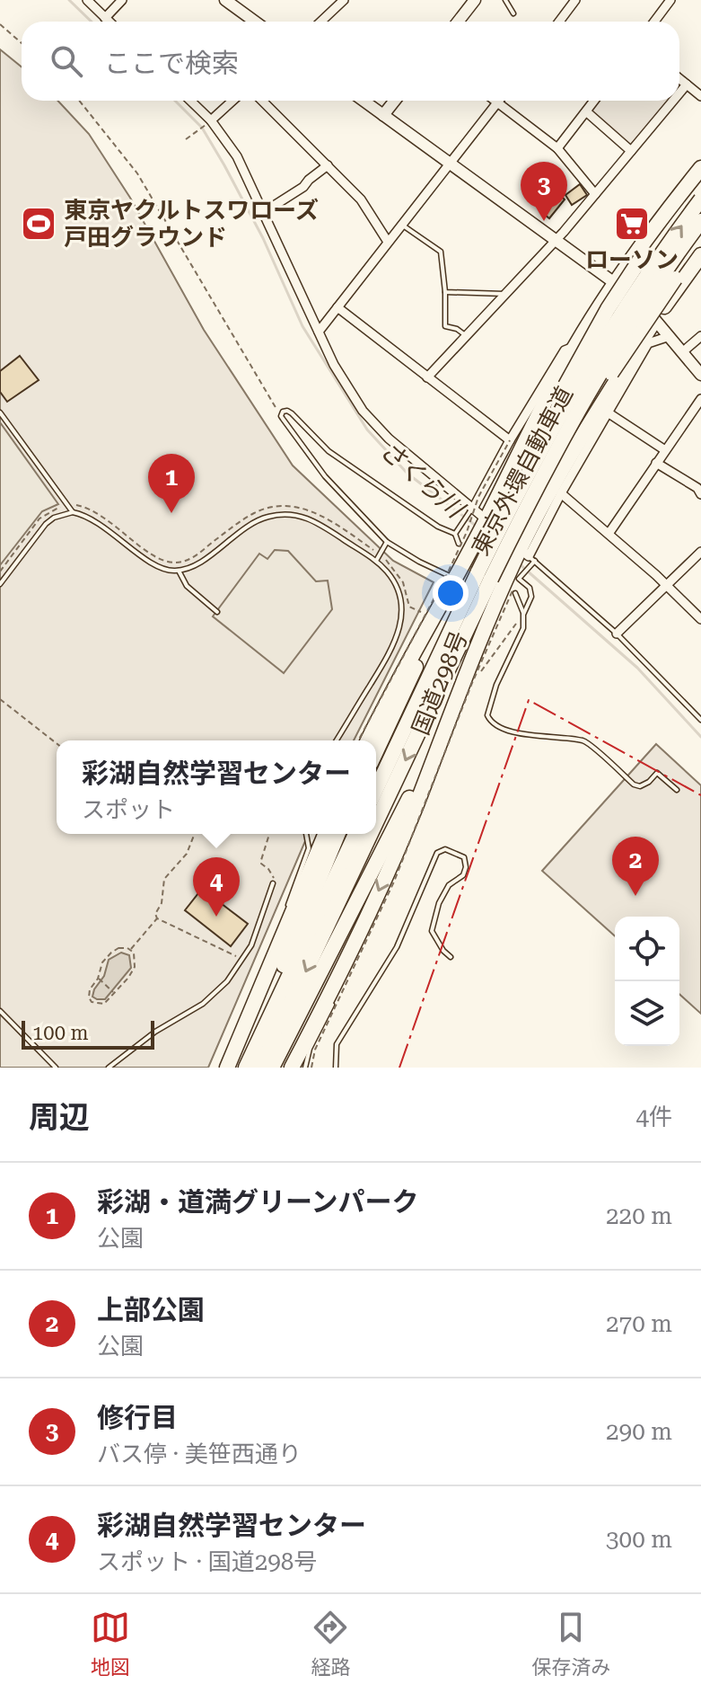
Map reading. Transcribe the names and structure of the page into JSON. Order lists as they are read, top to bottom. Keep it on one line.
{"streets":{"highway":["東京外環自動車道","国道298号"]},"water":["さくら川"],"places":{"sports":["東京ヤクルトスワローズ 戸田グラウンド"],"supermarket":["ローソン"]},"scale_bar":"100 m","page":{"search":"ここで検索","pins":["3","1","2","4"],"popup":["彩湖自然学習センター","スポット"],"scale":"100 m","heading":["周辺","4件"],"list":[{"mark":"1","name":"彩湖・道満グリーンパーク","note":"公園","value":"220 m"},{"mark":"2","name":"上部公園","note":"公園","value":"270 m"},{"mark":"3","name":"修行目","note":"バス停 · 美笹西通り","value":"290 m"},{"mark":"4","name":"彩湖自然学習センター","note":"スポット · 国道298号","value":"300 m"}],"nav":["地図","経路","保存済み"]}}
